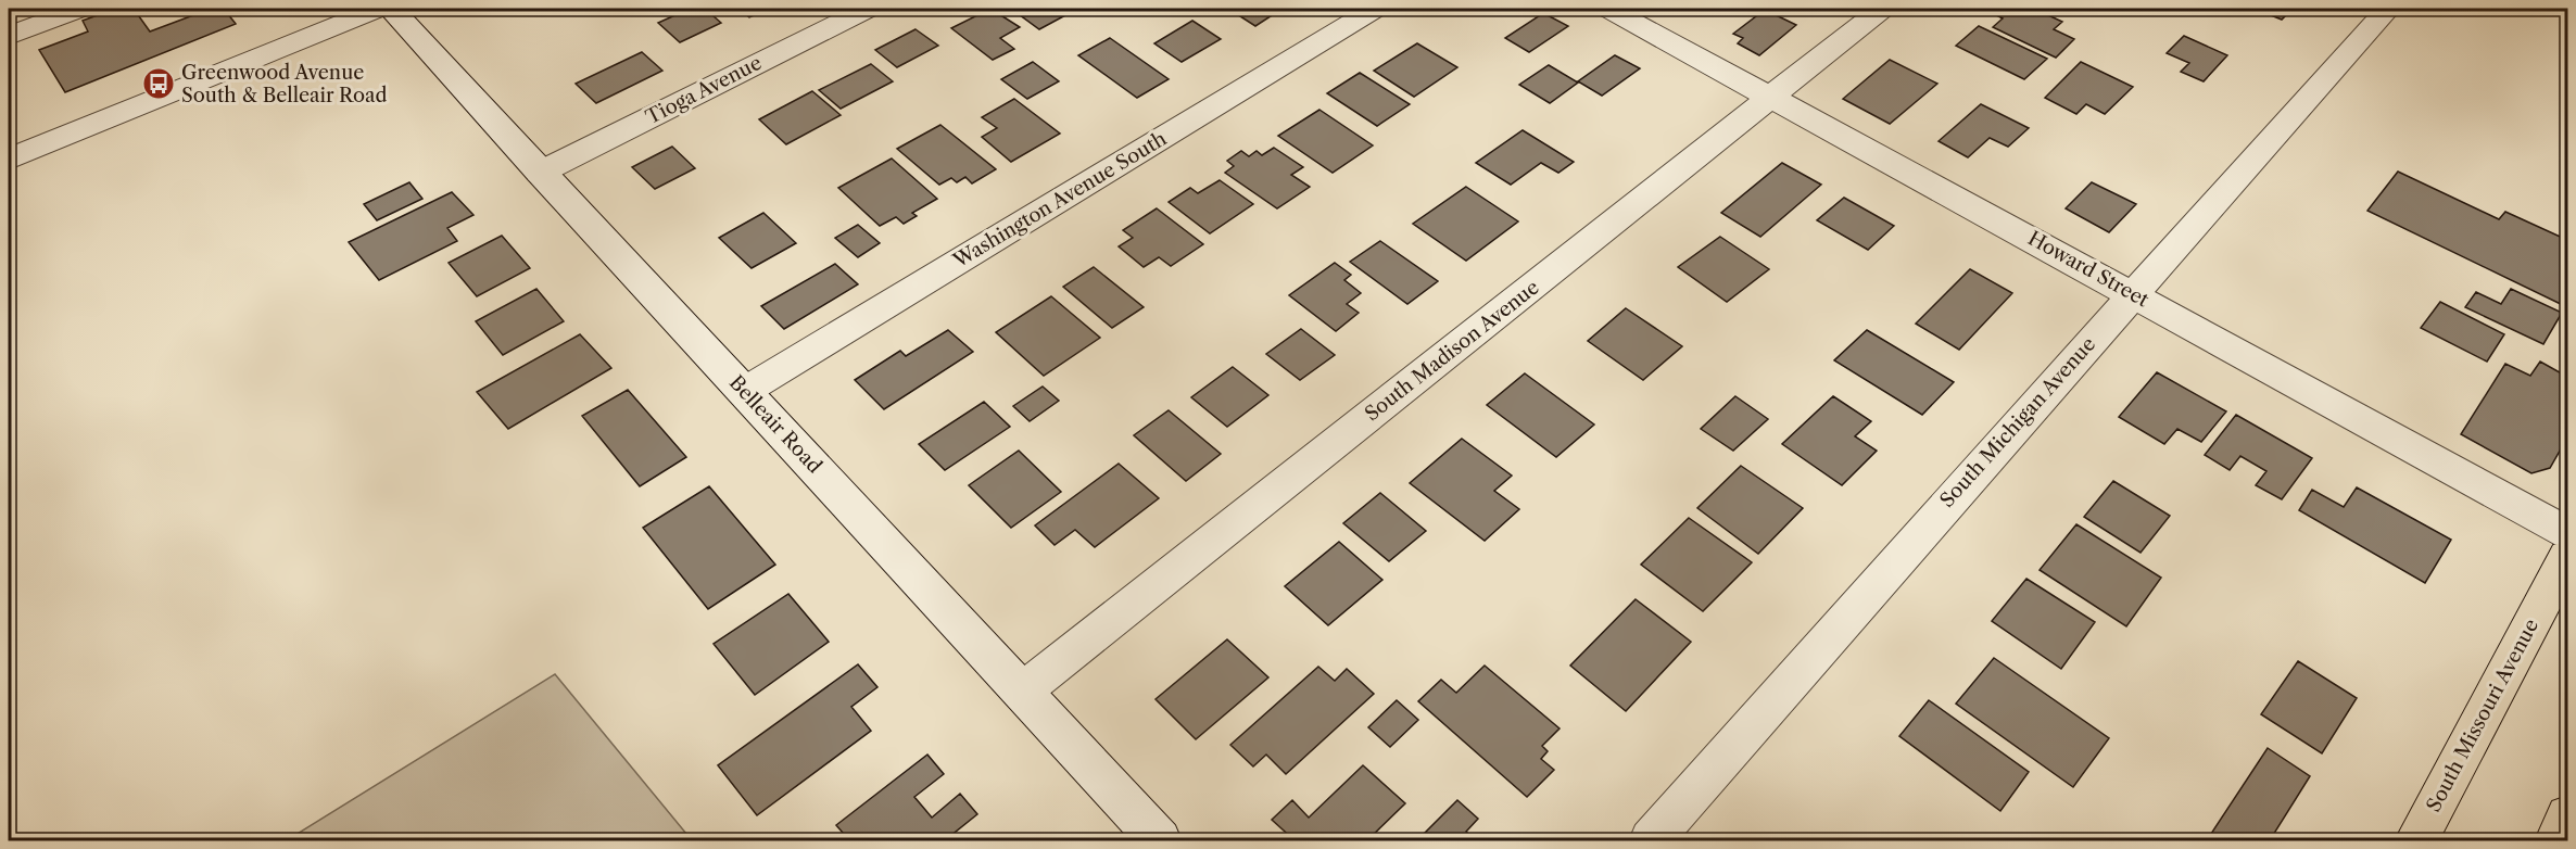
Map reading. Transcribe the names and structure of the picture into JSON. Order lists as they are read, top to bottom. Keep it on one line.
{"streets":{"main road":["South Missouri Avenue"],"street":["Tioga Avenue","Washington Avenue South","Howard Street","South Madison Avenue","South Michigan Avenue","Belleair Road"]},"crossings":[["Tioga Avenue","Belleair Road"],["Washington Avenue South","Belleair Road"],["Howard Street","South Madison Avenue"],["Howard Street","South Michigan Avenue"],["South Madison Avenue","Belleair Road"]],"places":{"bus stop":["Greenwood Avenue South & Belleair Road"]}}
